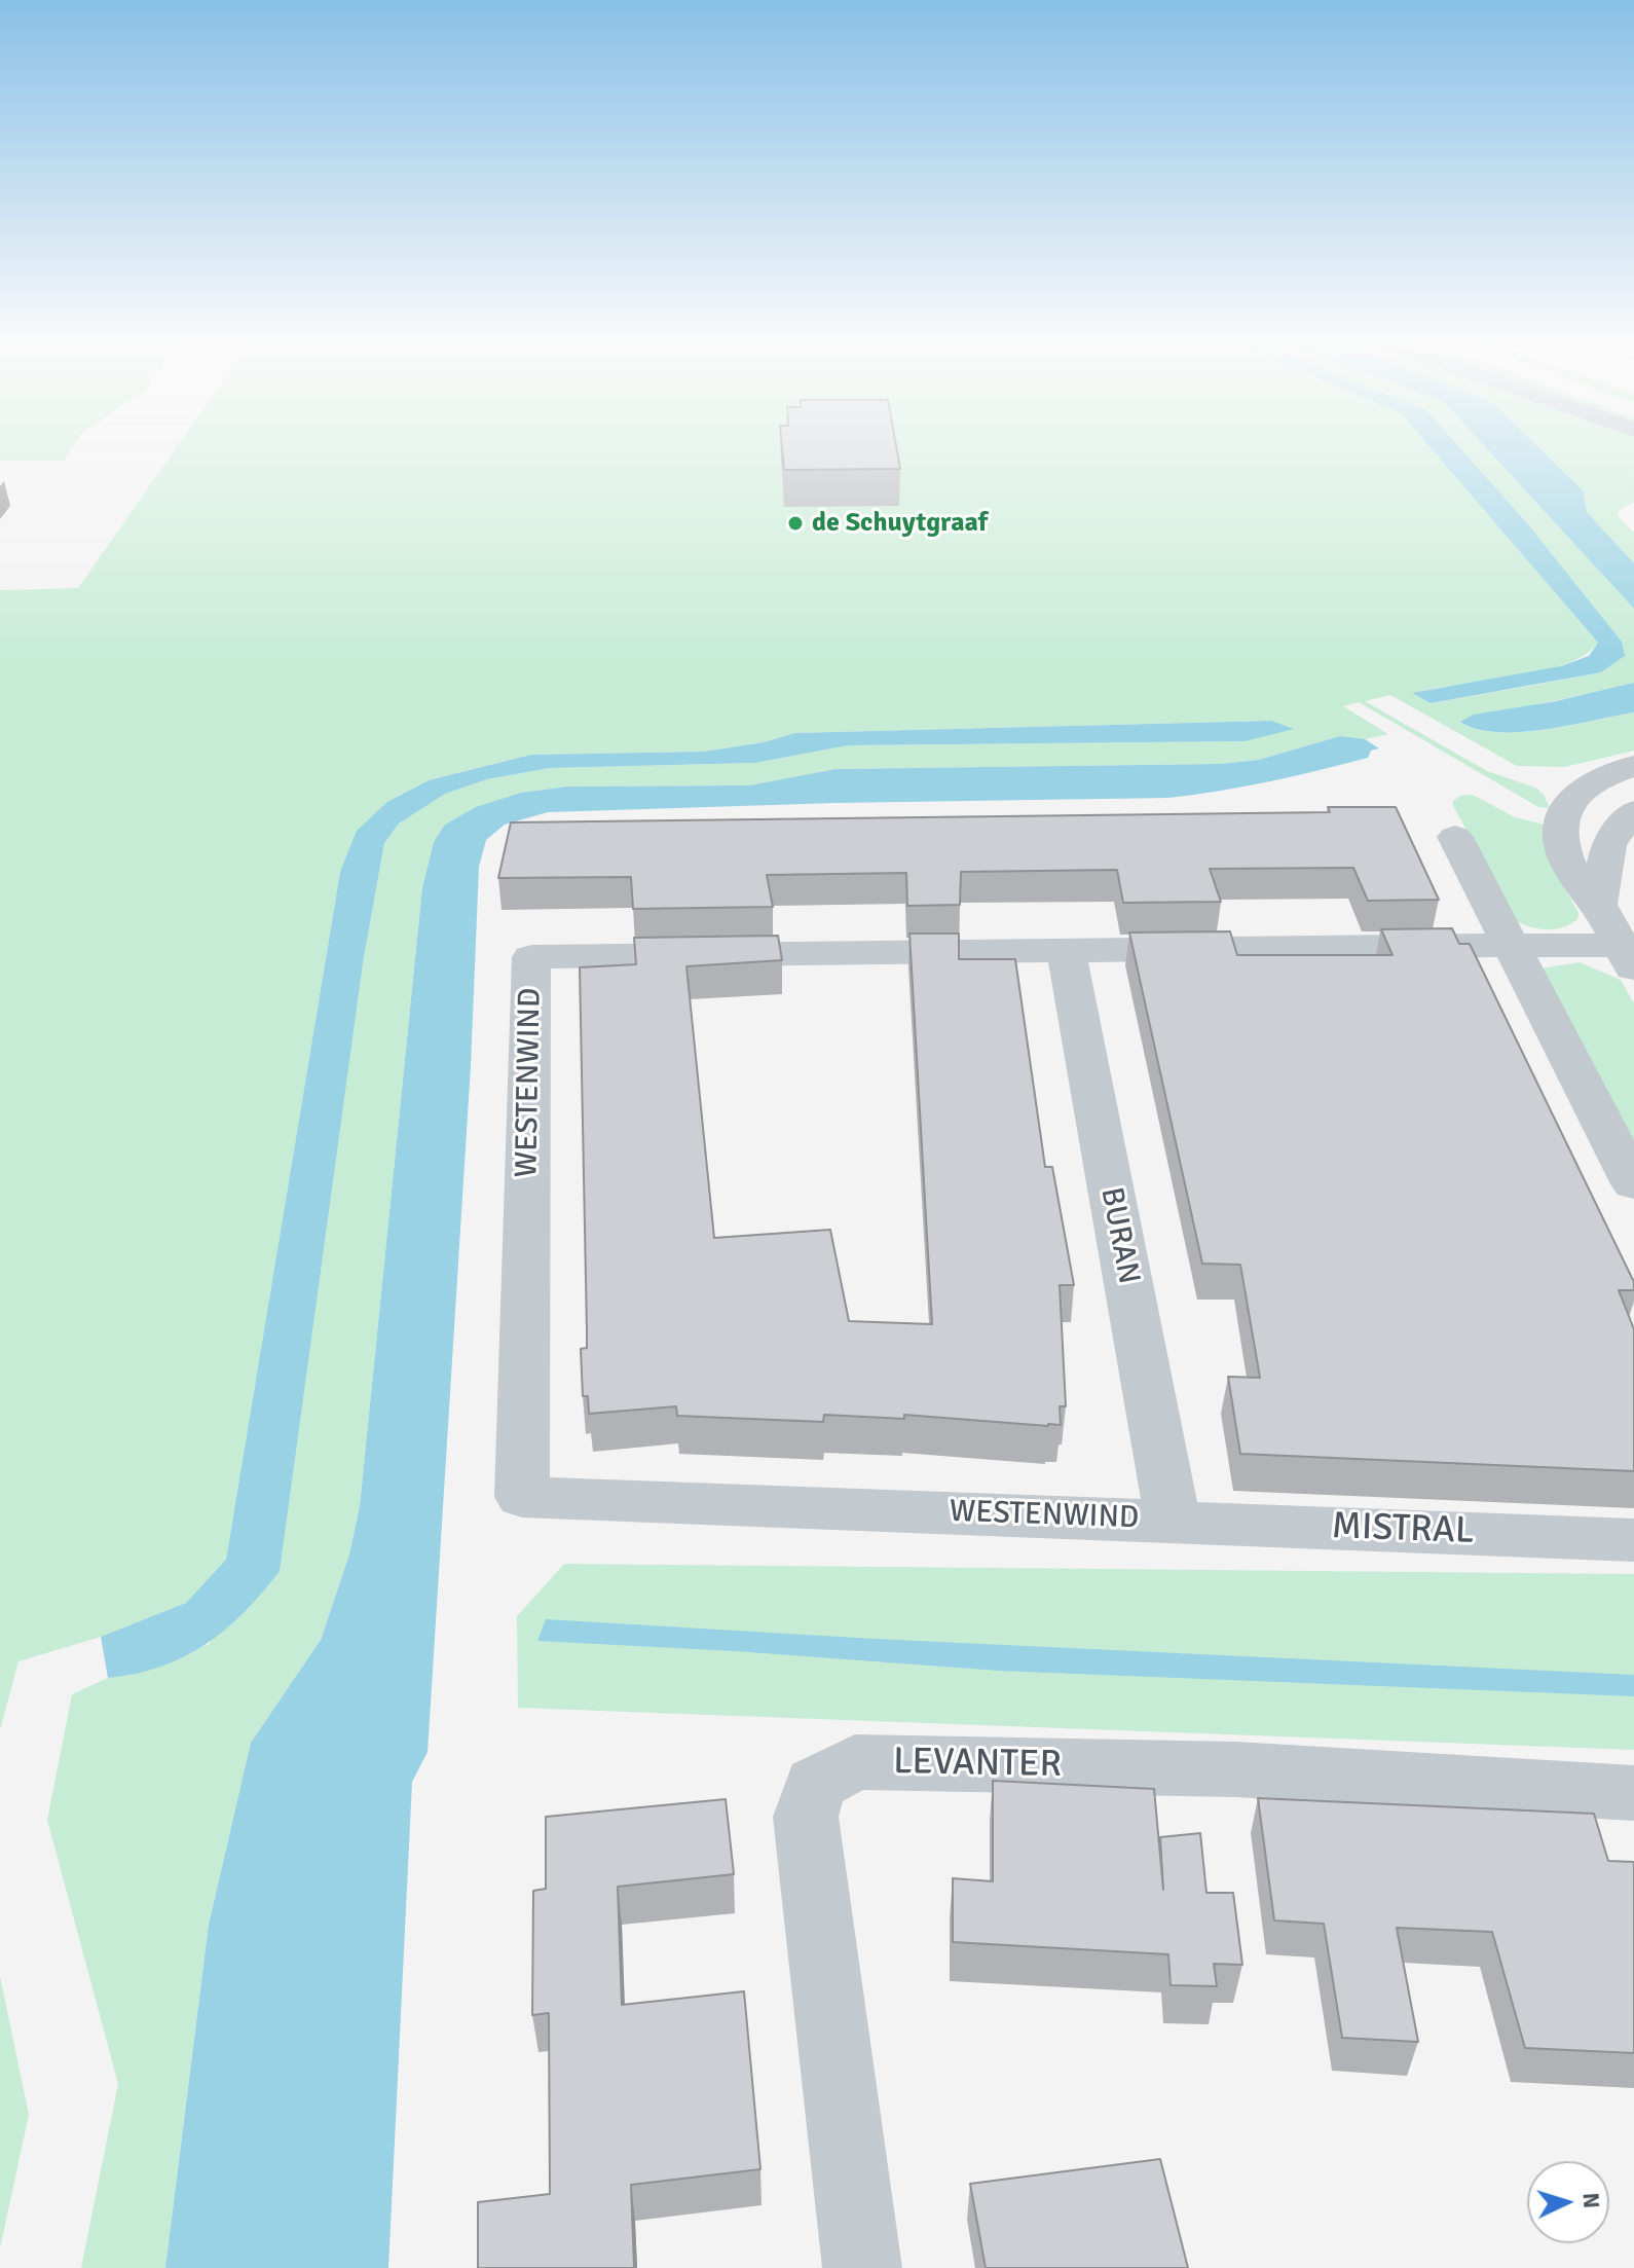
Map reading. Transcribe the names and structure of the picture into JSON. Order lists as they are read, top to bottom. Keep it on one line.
{"streets":{"street":["WESTENWIND","BURAN","MISTRAL","LEVANTER"]},"crossings":[["WESTENWIND","BURAN"],["WESTENWIND","MISTRAL"],["BURAN","MISTRAL"]],"places":["de Schuytgraaf"],"north":"right"}
